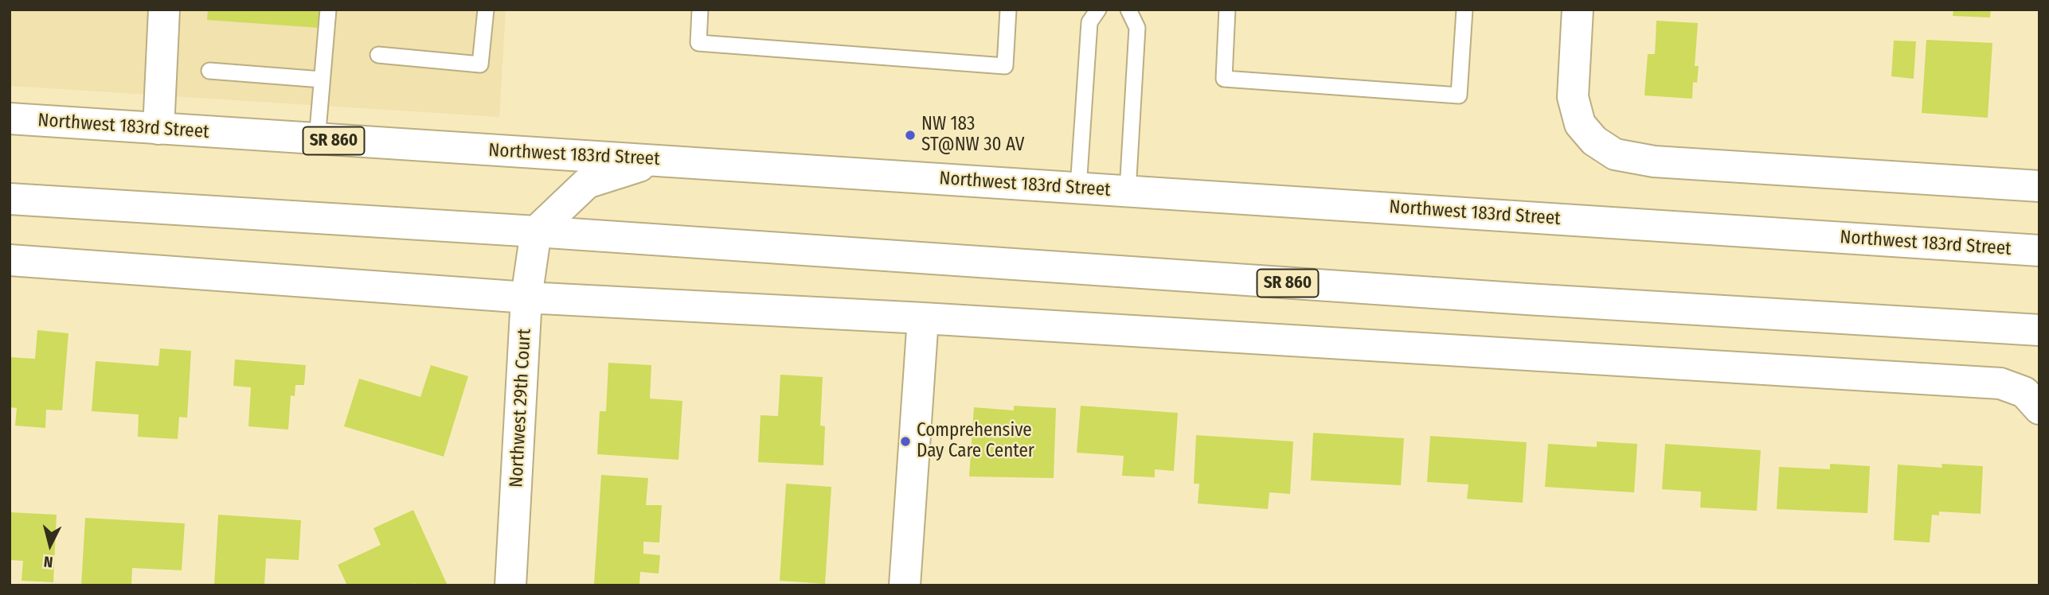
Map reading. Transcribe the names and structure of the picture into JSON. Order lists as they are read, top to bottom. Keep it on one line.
{"streets":{"main road":["Northwest 183rd Street","SR 860","Northwest 29th Court"]},"crossings":[["SR 860","Northwest 29th Court"]],"places":["NW 183 ST@NW 30 AV","Comprehensive Day Care Center"],"north":"bottom"}
